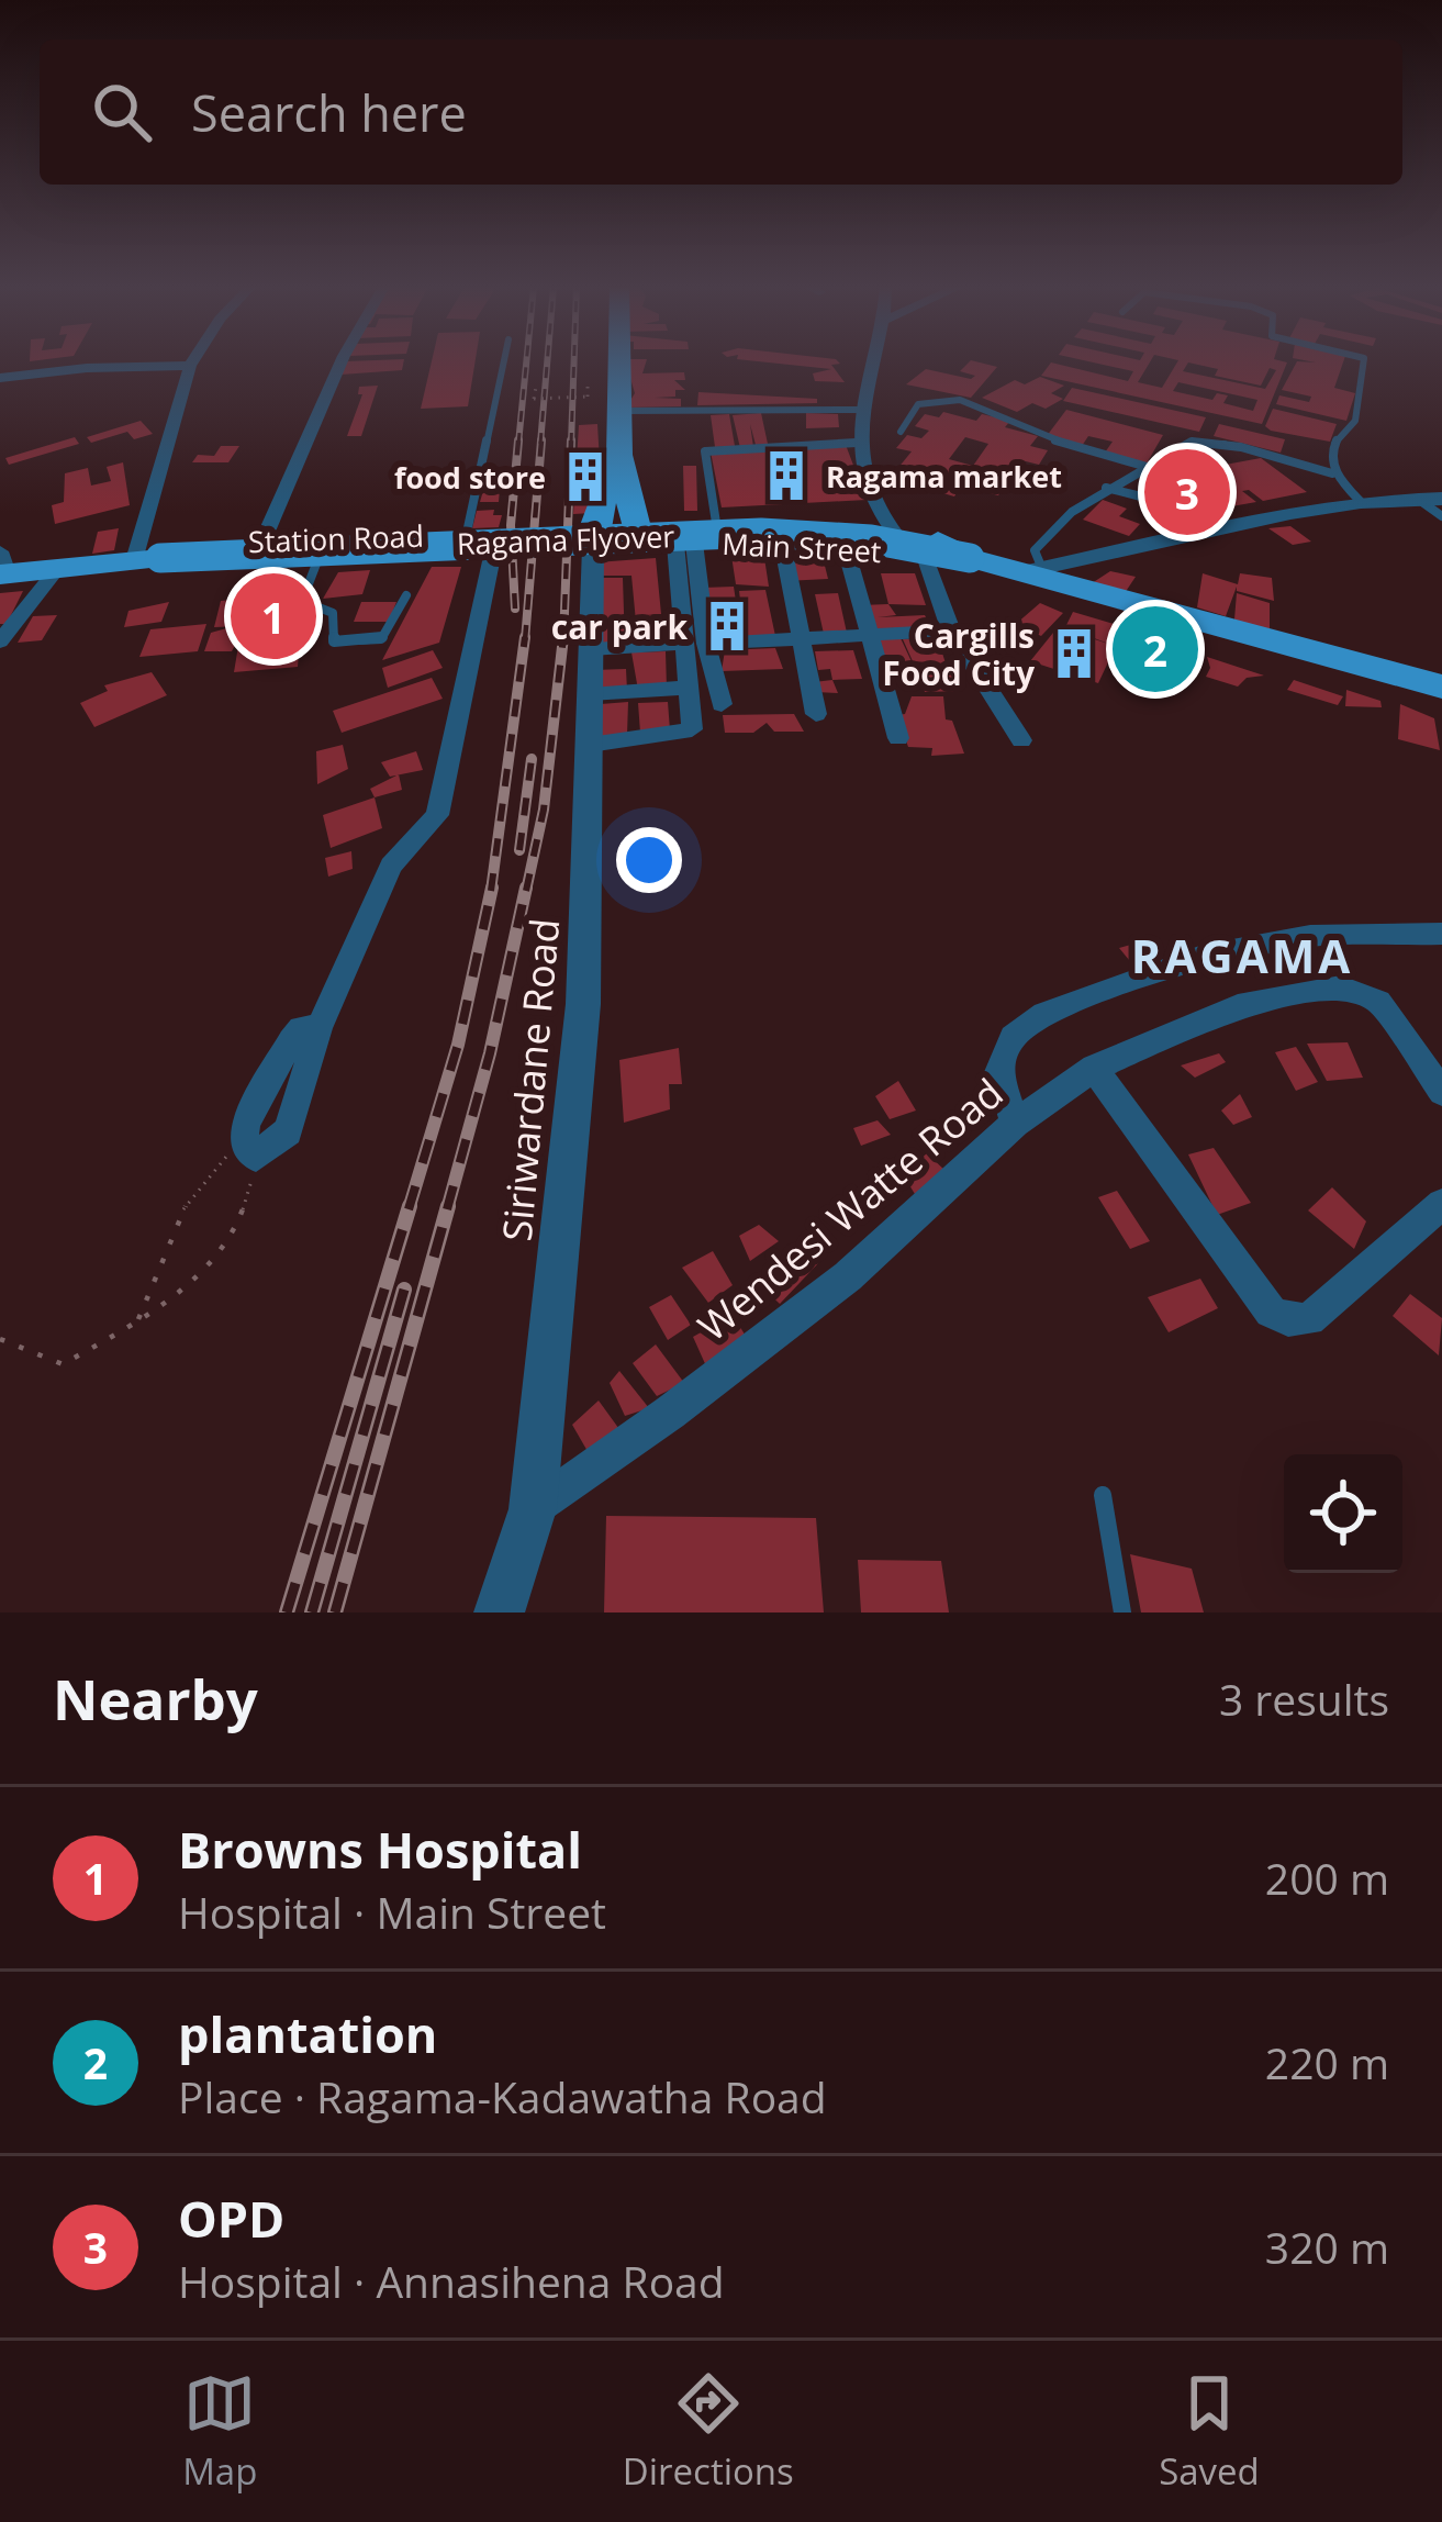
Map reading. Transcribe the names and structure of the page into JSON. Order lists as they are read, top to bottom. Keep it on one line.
{"streets":{"main road":["Station Road","Ragama Flyover","Main Street"],"street":["Siriwardane Road","Wendesi Watte Road"]},"crossings":[["Station Road","Ragama Flyover"],["Station Road","Main Street"],["Ragama Flyover","Main Street"],["Main Street","Siriwardane Road"],["Siriwardane Road","Wendesi Watte Road"]],"districts":["RAGAMA"],"places":{"building":["Ragama market","food store","car park","Cargills Food City"]},"page":{"search":"Search here","pins":["3","1","2"],"heading":["Nearby","3 results"],"list":[{"mark":"1","name":"Browns Hospital","note":"Hospital · Main Street","value":"200 m"},{"mark":"2","name":"plantation","note":"Place · Ragama-Kadawatha Road","value":"220 m"},{"mark":"3","name":"OPD","note":"Hospital · Annasihena Road","value":"320 m"}],"nav":["Map","Directions","Saved"]}}
